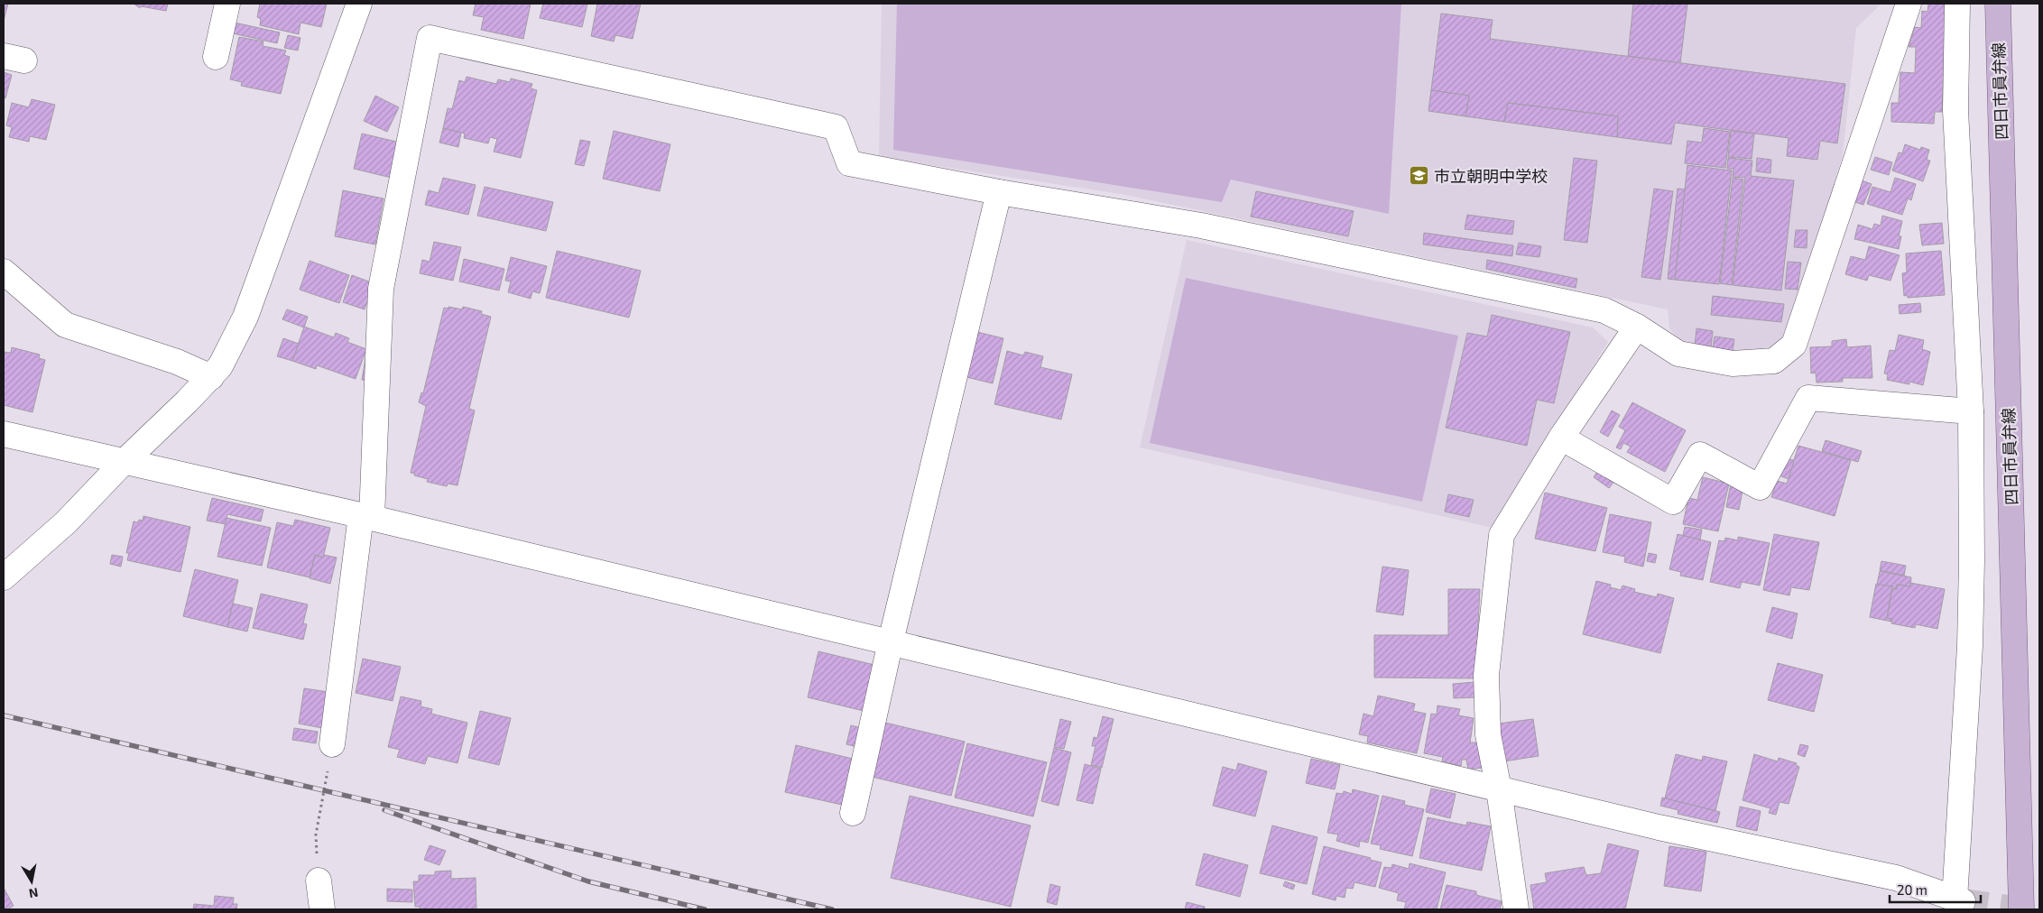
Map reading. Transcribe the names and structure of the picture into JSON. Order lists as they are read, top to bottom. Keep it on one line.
{"streets":{"main road":["四日市員弁線"]},"places":{"school or university":["市立朝明中学校"]},"scale_bar":"20 m","north":"bottom"}
